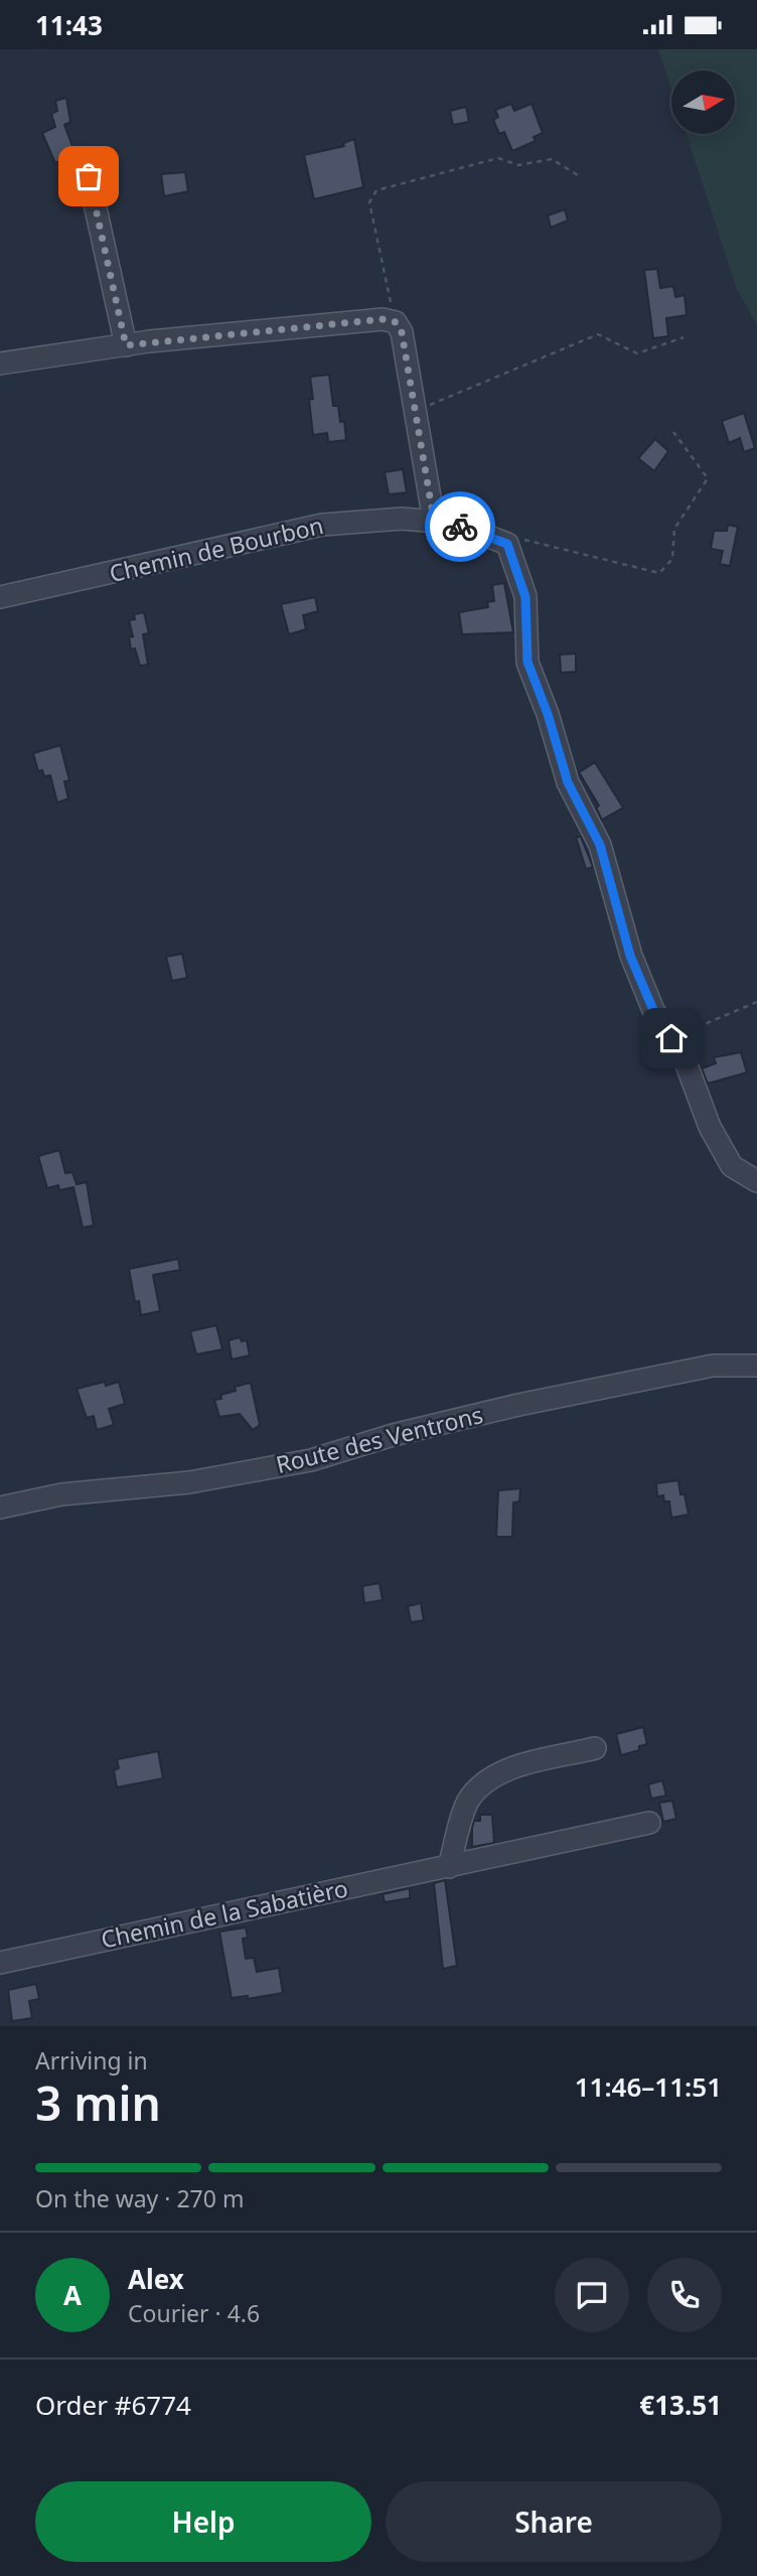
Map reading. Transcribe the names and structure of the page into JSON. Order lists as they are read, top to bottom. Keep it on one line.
{"streets":{"street":["Chemin de Bourbon","Route des Ventrons","Chemin de la Sabatièro"]},"north":"right","page":{"status":"11:43","heading":["3 min","Arriving in","11:46–11:51"],"panel":["Alex","Courier · 4.6","Order #6774","€13.51"],"bar":"On the way · 270 m","round":"A","buttons":["Help","Share"]}}
